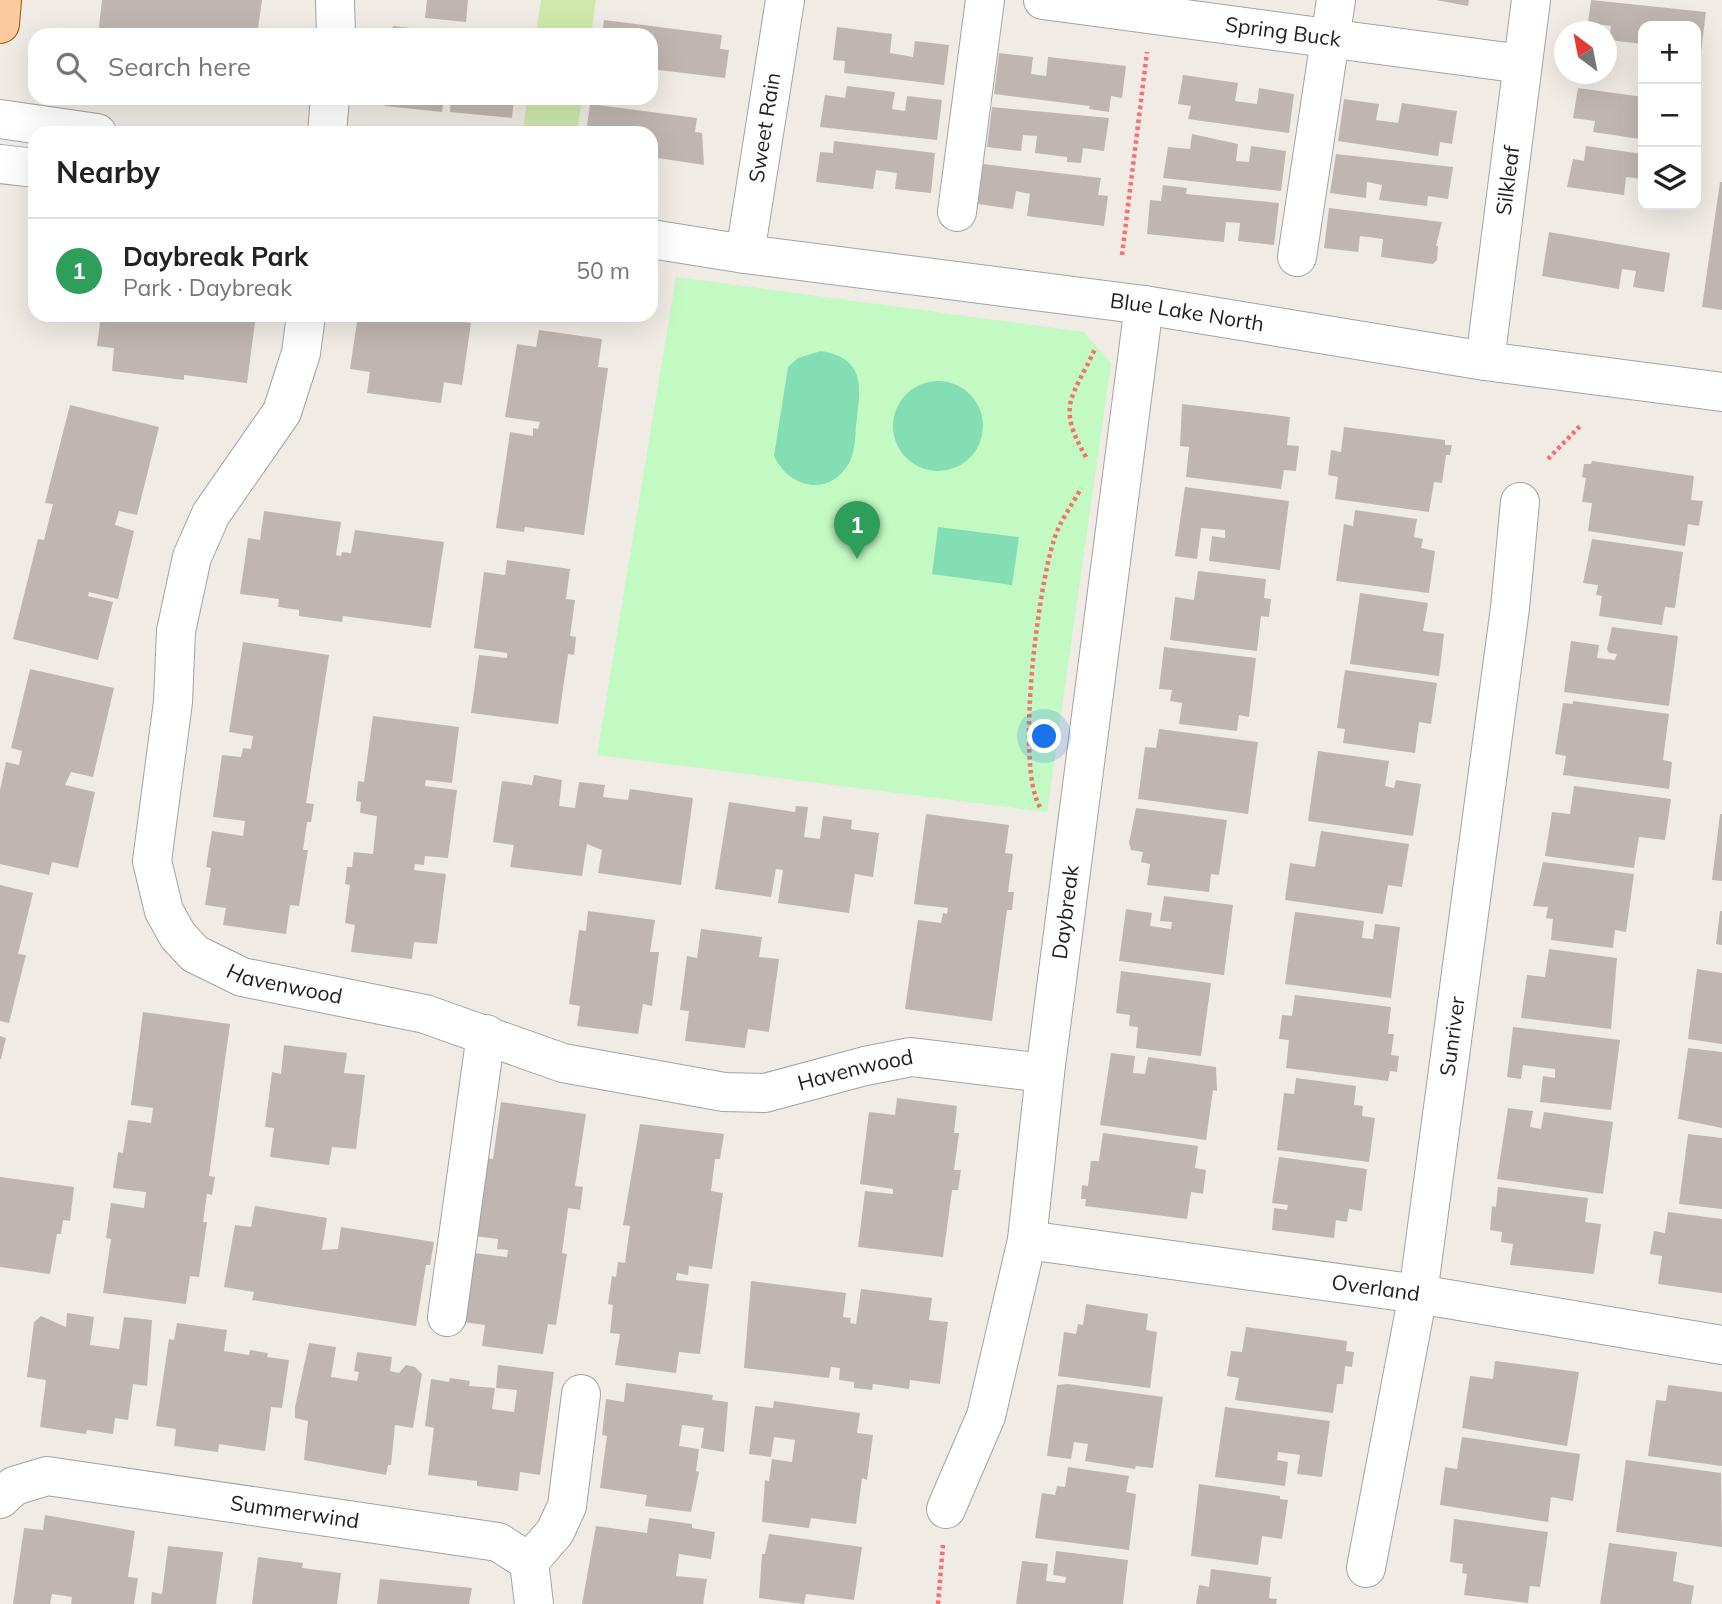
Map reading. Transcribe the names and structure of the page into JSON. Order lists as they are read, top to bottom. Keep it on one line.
{"streets":{"street":["Spring Buck","Sweet Rain","Silkleaf","Blue Lake North","Daybreak","Havenwood","Sunriver","Overland","Summerwind"]},"crossings":[["Spring Buck","Silkleaf"],["Sweet Rain","Blue Lake North"],["Silkleaf","Blue Lake North"],["Blue Lake North","Daybreak"],["Daybreak","Havenwood"],["Daybreak","Overland"],["Sunriver","Overland"]],"north":"top left","page":{"map_buttons":["+","−"],"search":"Search here","heading":"Nearby","list":[{"mark":"1","name":"Daybreak Park","note":"Park · Daybreak","value":"50 m"}],"pins":"1"}}
